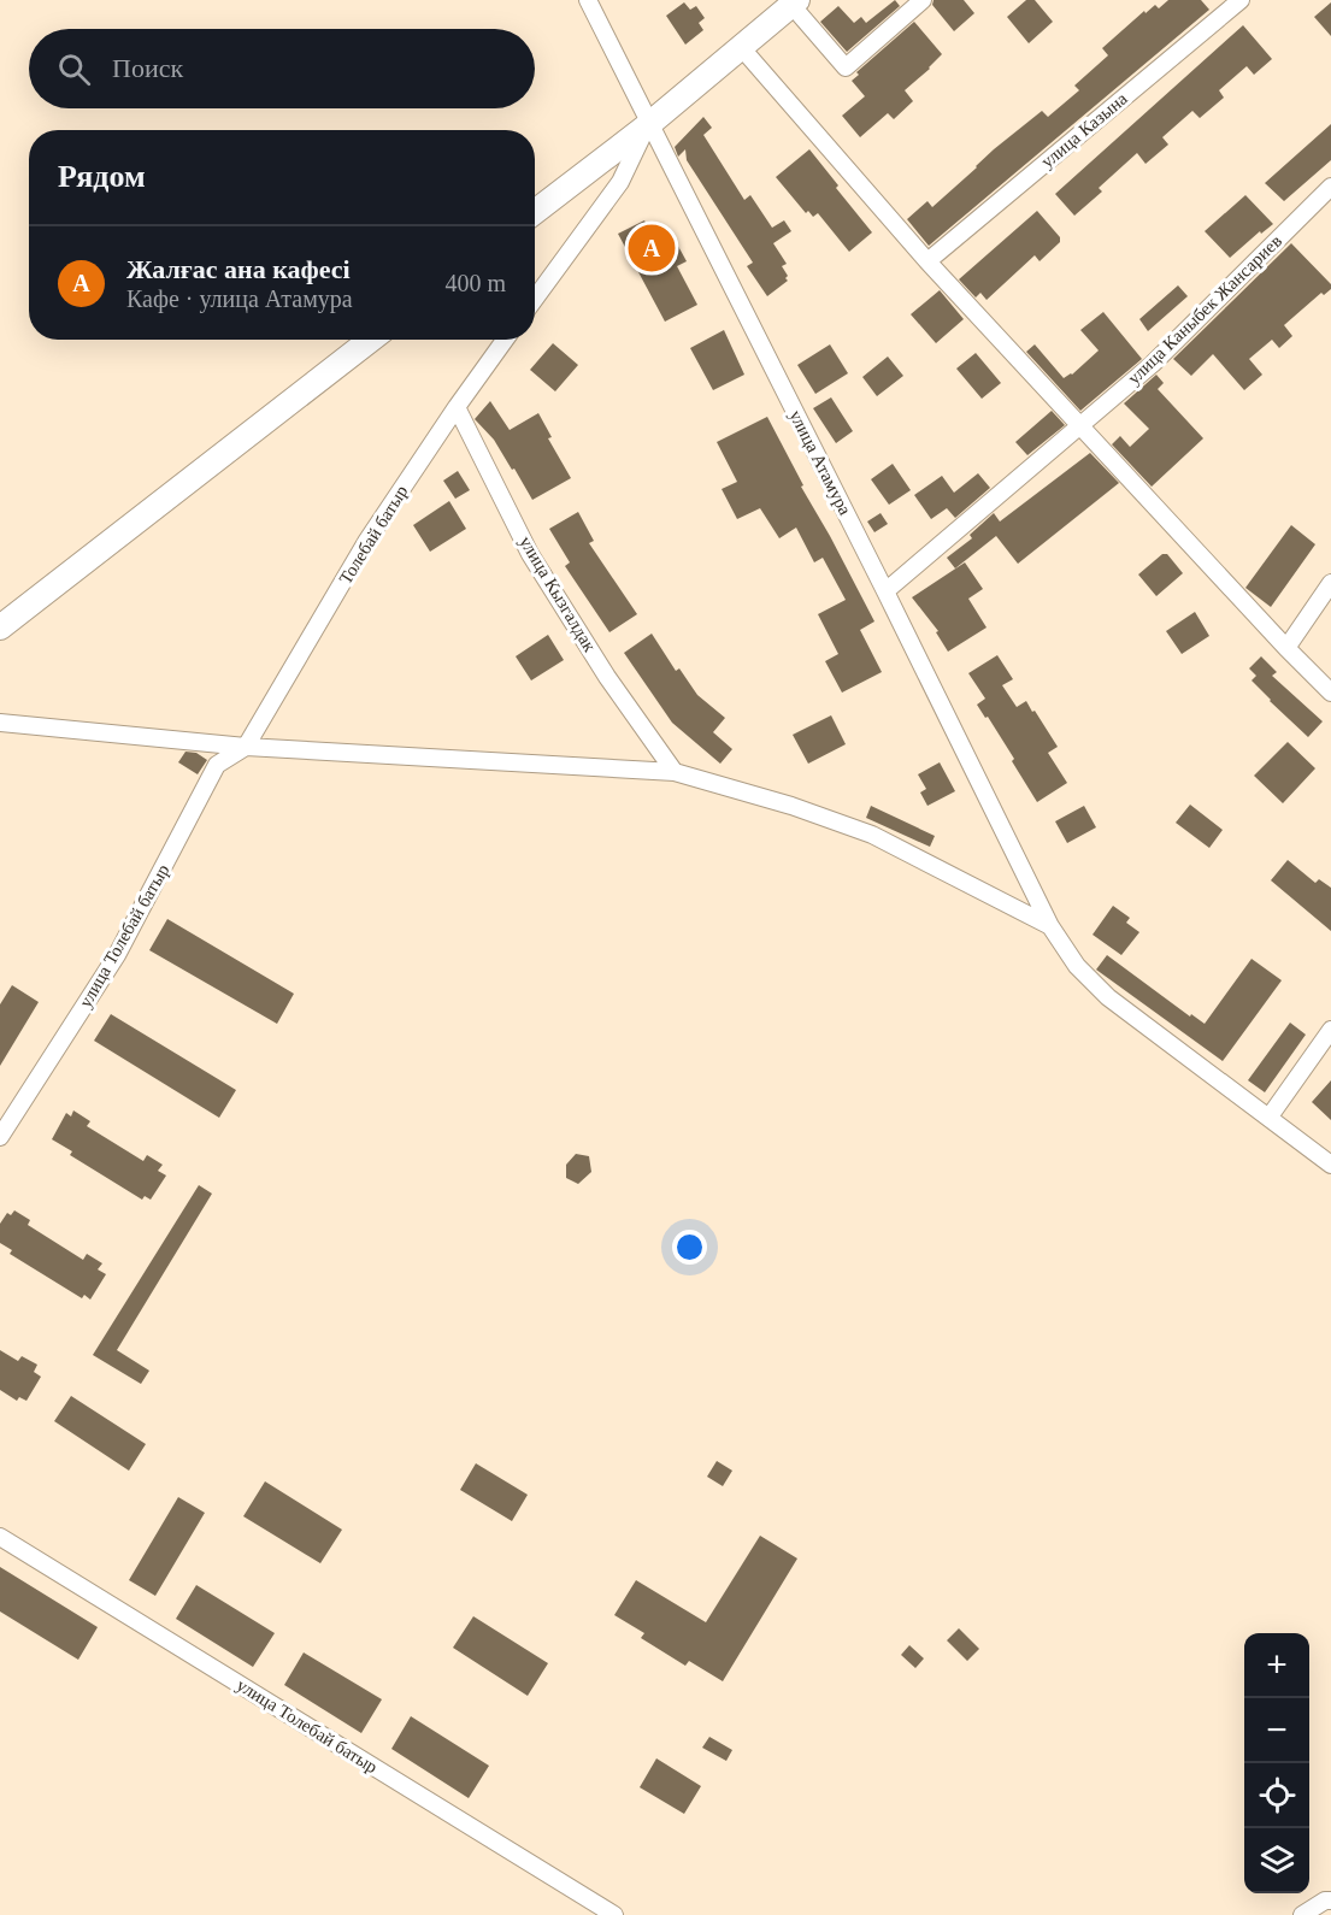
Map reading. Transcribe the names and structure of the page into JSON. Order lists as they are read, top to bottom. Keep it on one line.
{"streets":{"street":["улица Казына","улица Каныбек Жансариев","улица Атамура","Толебай батыр","улица Кызгалдак","улица Толебай батыр"]},"crossings":[["улица Каныбек Жансариев","улица Атамура"],["Толебай батыр","улица Кызгалдак"],["Толебай батыр","улица Толебай батыр"]],"page":{"search":"Поиск","heading":"Рядом","pins":"A","list":[{"mark":"A","name":"Жалғас ана кафесі","note":"Кафе · улица Атамура","value":"400 m"}],"map_buttons":["+","−"]}}
